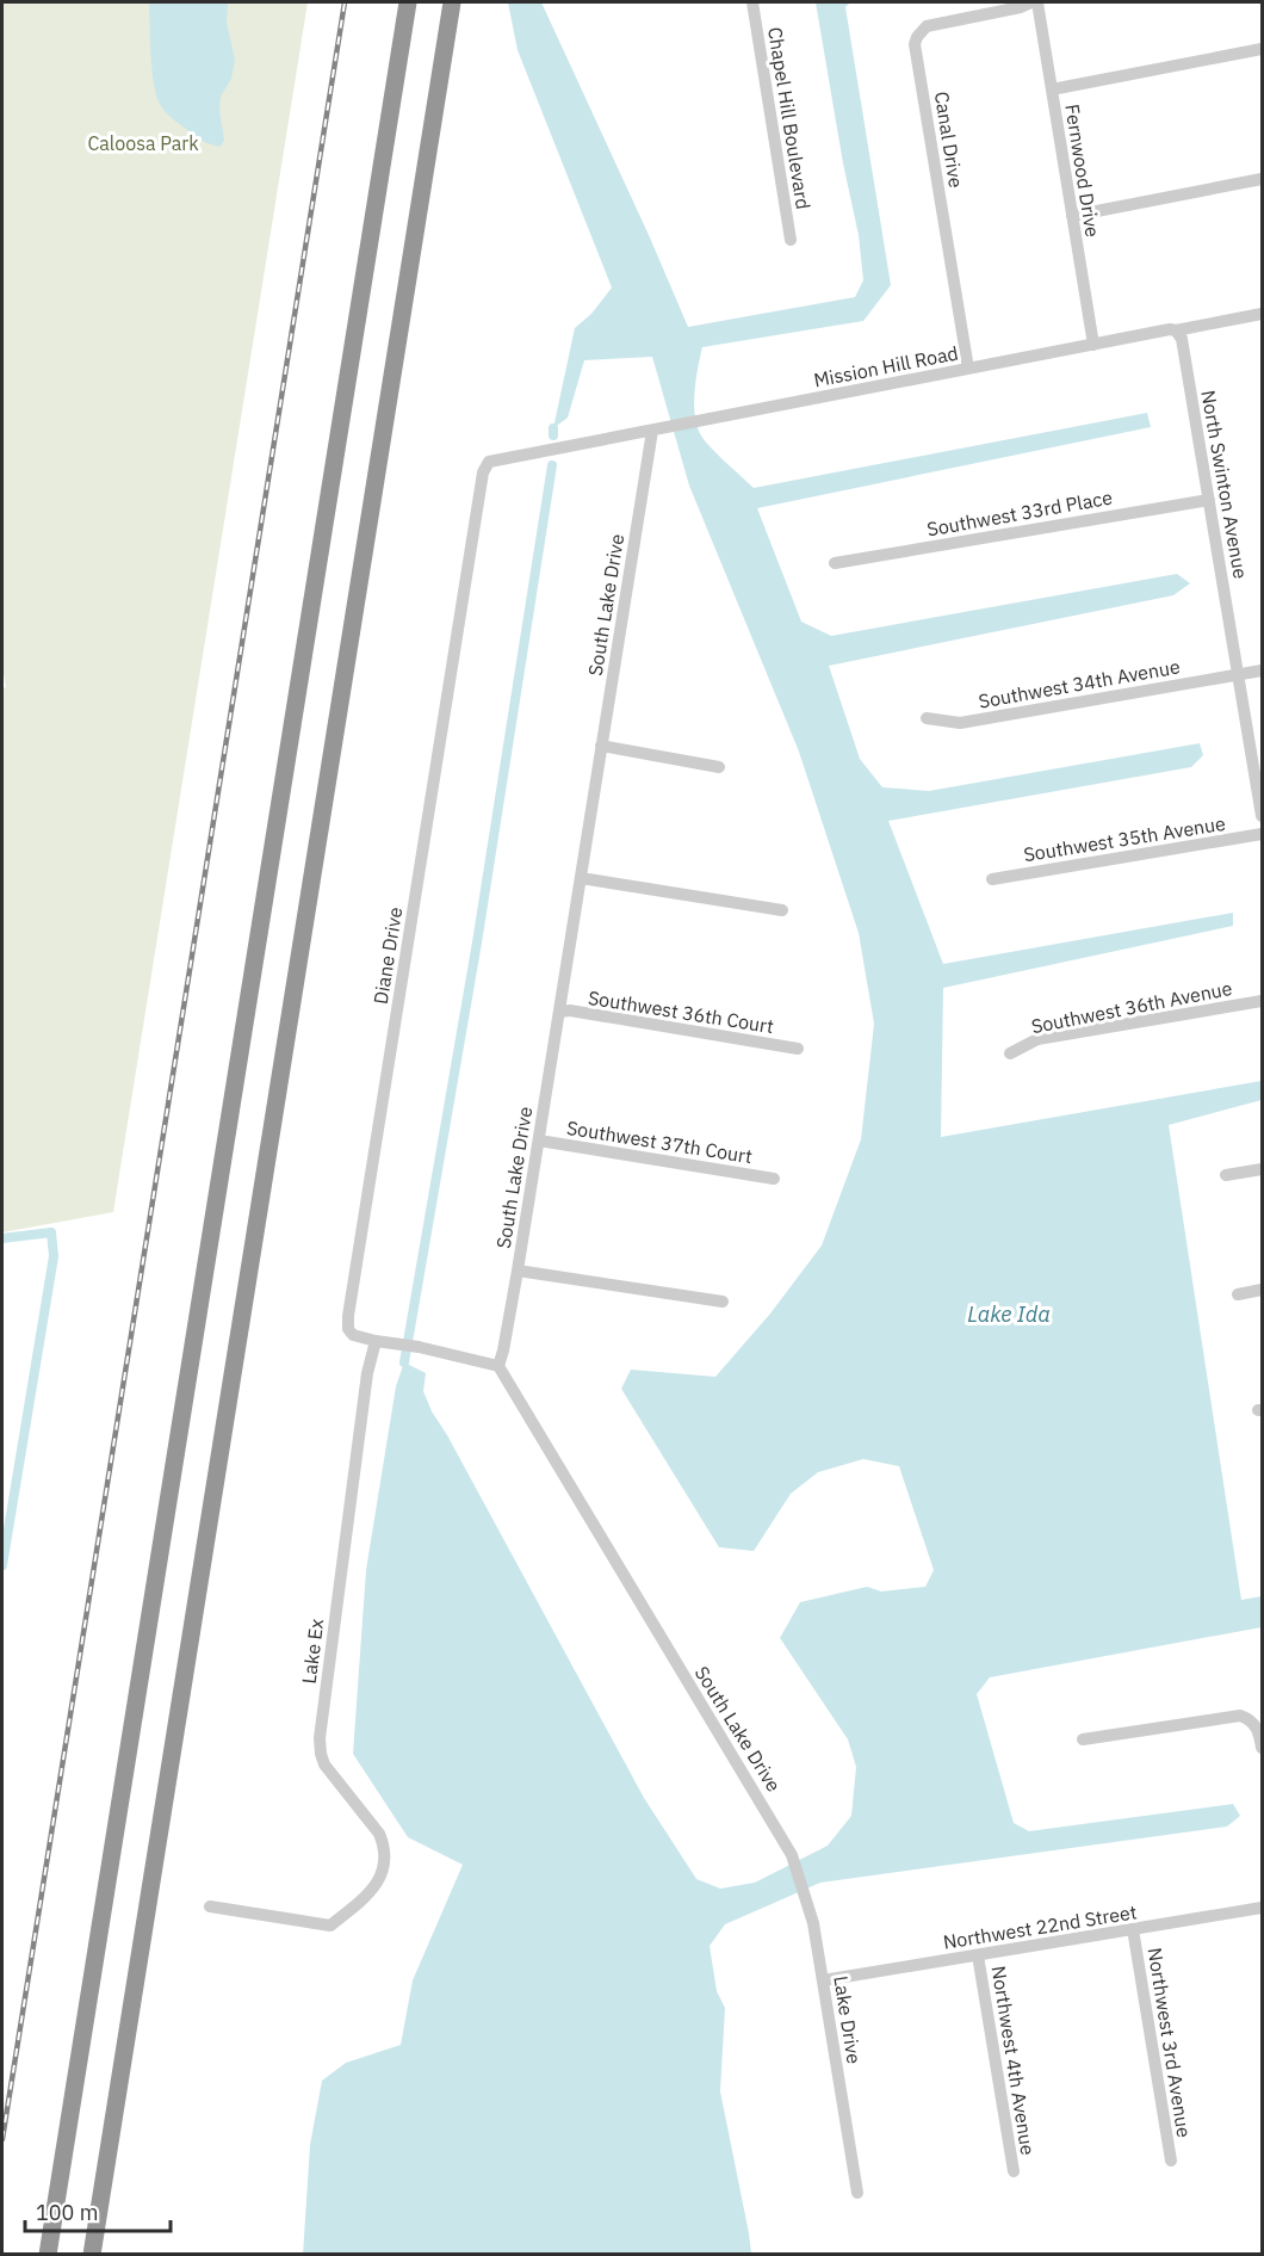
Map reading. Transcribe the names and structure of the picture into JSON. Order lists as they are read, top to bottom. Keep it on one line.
{"streets":{"street":["Chapel Hill Boulevard","Canal Drive","Fernwood Drive","Mission Hill Road","North Swinton Avenue","Southwest 33rd Place","South Lake Drive","Southwest 34th Avenue","Southwest 35th Avenue","Diane Drive","Southwest 36th Avenue","Southwest 36th Court","Southwest 37th Court","Lake Ex","Northwest 22nd Street","Lake Drive","Northwest 3rd Avenue","Northwest 4th Avenue"]},"crossings":[["Canal Drive","Mission Hill Road"],["Fernwood Drive","Mission Hill Road"],["Mission Hill Road","North Swinton Avenue"],["Mission Hill Road","South Lake Drive"],["Mission Hill Road","Diane Drive"],["North Swinton Avenue","Southwest 33rd Place"],["North Swinton Avenue","Southwest 34th Avenue"],["South Lake Drive","Diane Drive"],["South Lake Drive","Southwest 36th Court"],["South Lake Drive","Southwest 37th Court"],["South Lake Drive","Lake Drive"],["Diane Drive","Lake Ex"],["Northwest 22nd Street","Lake Drive"],["Northwest 22nd Street","Northwest 3rd Avenue"],["Northwest 22nd Street","Northwest 4th Avenue"]],"water":["Lake Ida"],"parks":["Caloosa Park"],"scale_bar":"100 m"}
